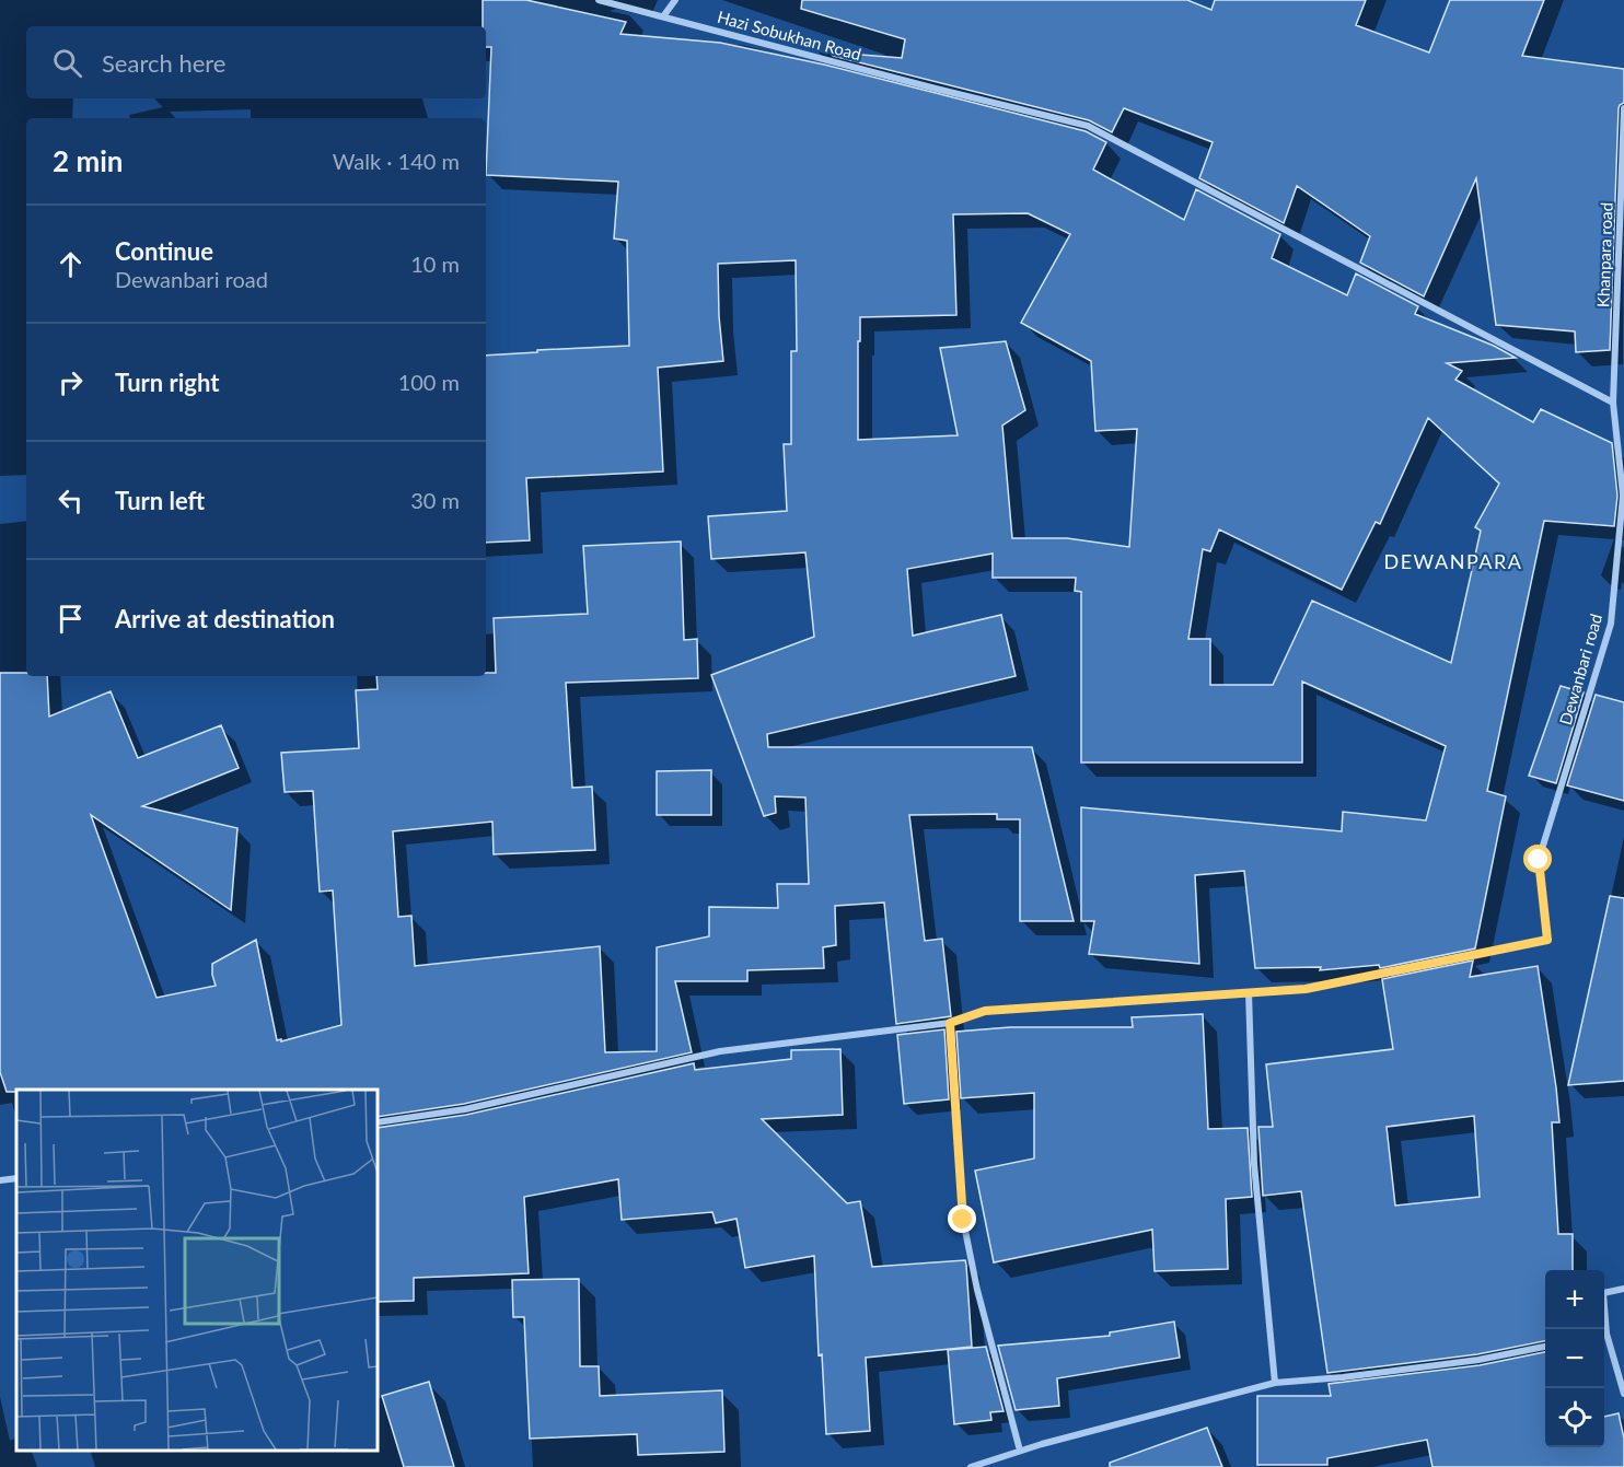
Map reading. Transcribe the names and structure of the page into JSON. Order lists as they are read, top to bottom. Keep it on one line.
{"streets":{"street":["Hazi Sobukhan Road","Khanpara road","Dewanbari road"]},"crossings":[["Hazi Sobukhan Road","Khanpara road"],["Hazi Sobukhan Road","Dewanbari road"],["Khanpara road","Dewanbari road"]],"districts":["DEWANPARA"],"page":{"search":"Search here","heading":["2 min","Walk · 140 m"],"list":[["Continue","Dewanbari road","10 m"],["Turn right","100 m"],["Turn left","30 m"],"Arrive at destination"],"map_buttons":["+","−"]}}
